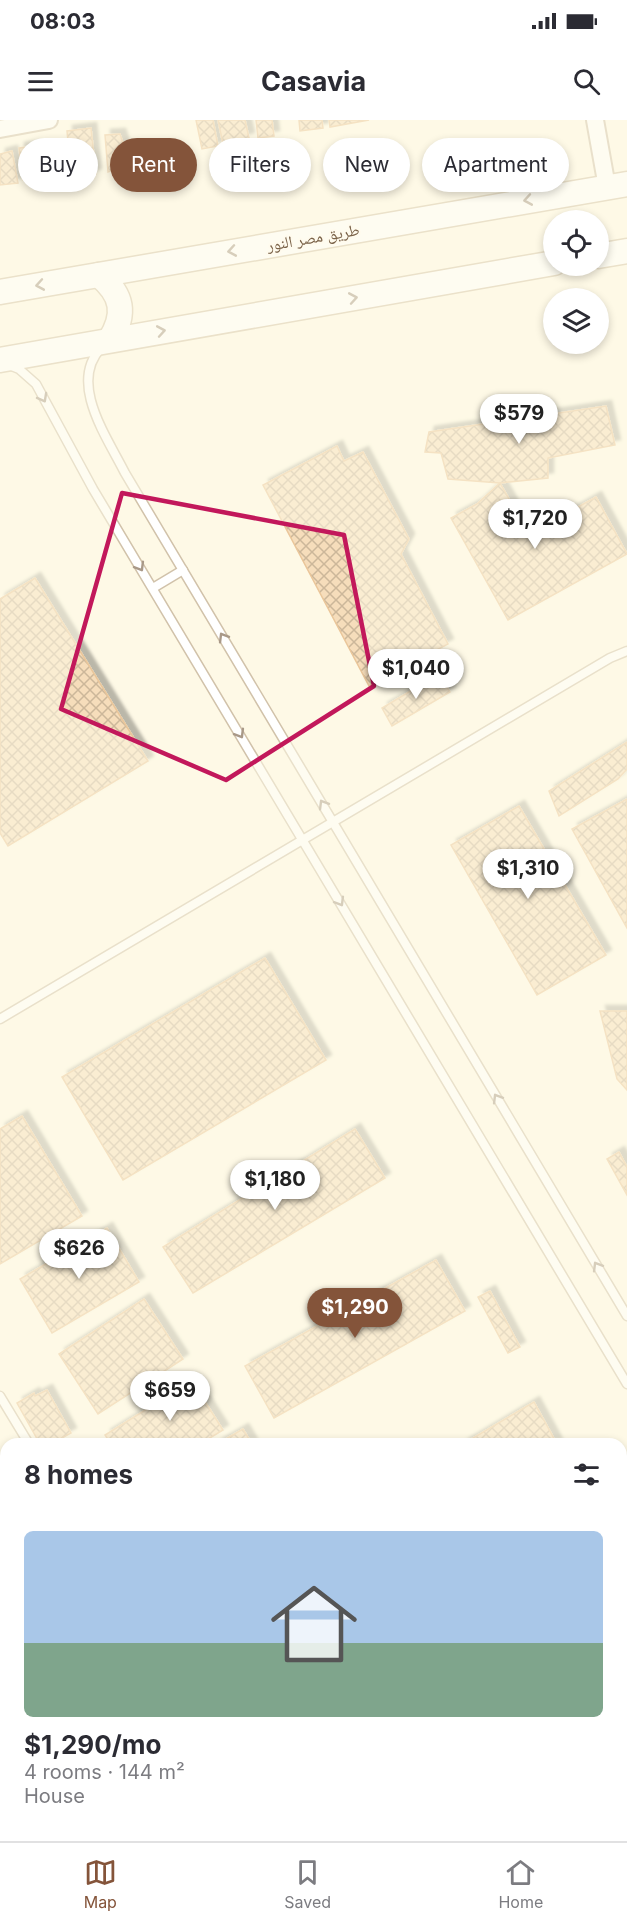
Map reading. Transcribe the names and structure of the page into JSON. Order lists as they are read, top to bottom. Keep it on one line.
{"streets":{"street":["طريق مصر النور"]},"page":{"status":"08:03","header":"Casavia","chip":["Buy","Rent","Filters","New","Apartment"],"price":["$579","$1,720","$1,040","$1,310","$1,180","$626","$1,290","$659"],"heading":"8 homes","list":[{"name":"$1,290/mo","note":"4 rooms · 144 m² · House"}],"tabs":["Map","Saved","Home"]}}
